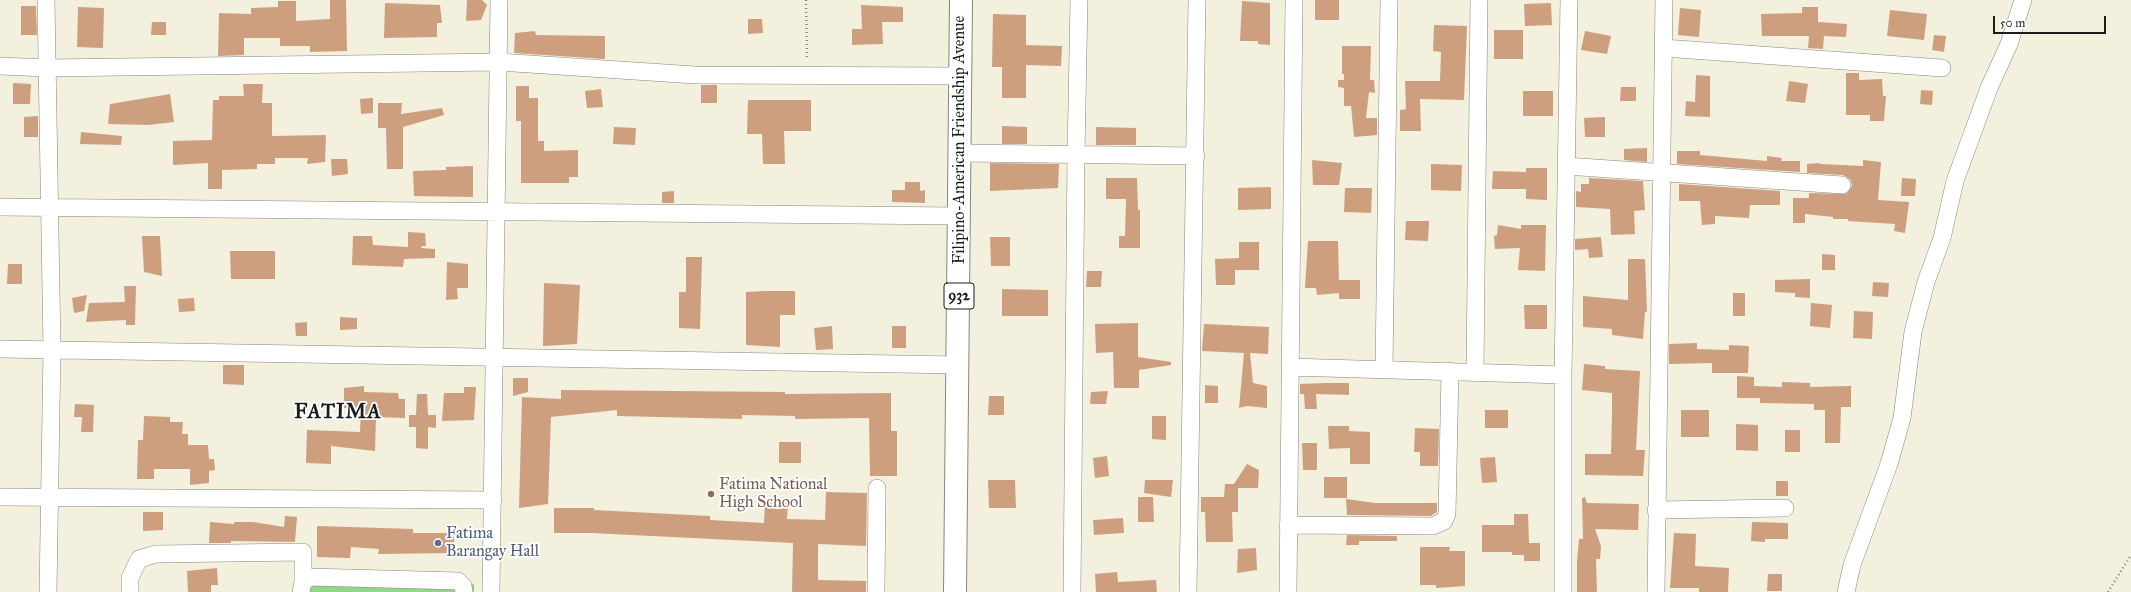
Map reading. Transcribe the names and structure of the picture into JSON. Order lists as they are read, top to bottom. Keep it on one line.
{"streets":{"main road":["Filipino-American Friendship Avenue","932"]},"districts":["FATIMA"],"places":["Fatima National High School","Fatima Barangay Hall"],"scale_bar":"50 m"}
